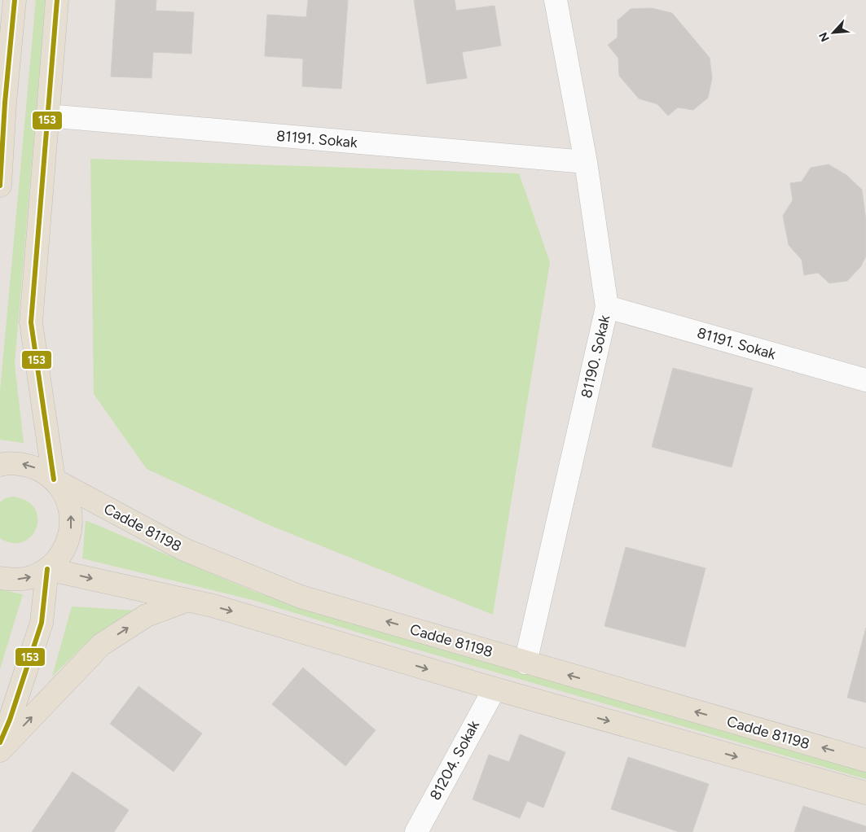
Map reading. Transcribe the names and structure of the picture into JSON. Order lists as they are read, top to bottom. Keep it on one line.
{"streets":{"main road":["Cadde 81198"],"street":["81191. Sokak","81190. Sokak","81204. Sokak"]},"crossings":[["81191. Sokak","81190. Sokak"],["81190. Sokak","Cadde 81198"]],"lines":["transit line 153"],"north":"bottom left"}
